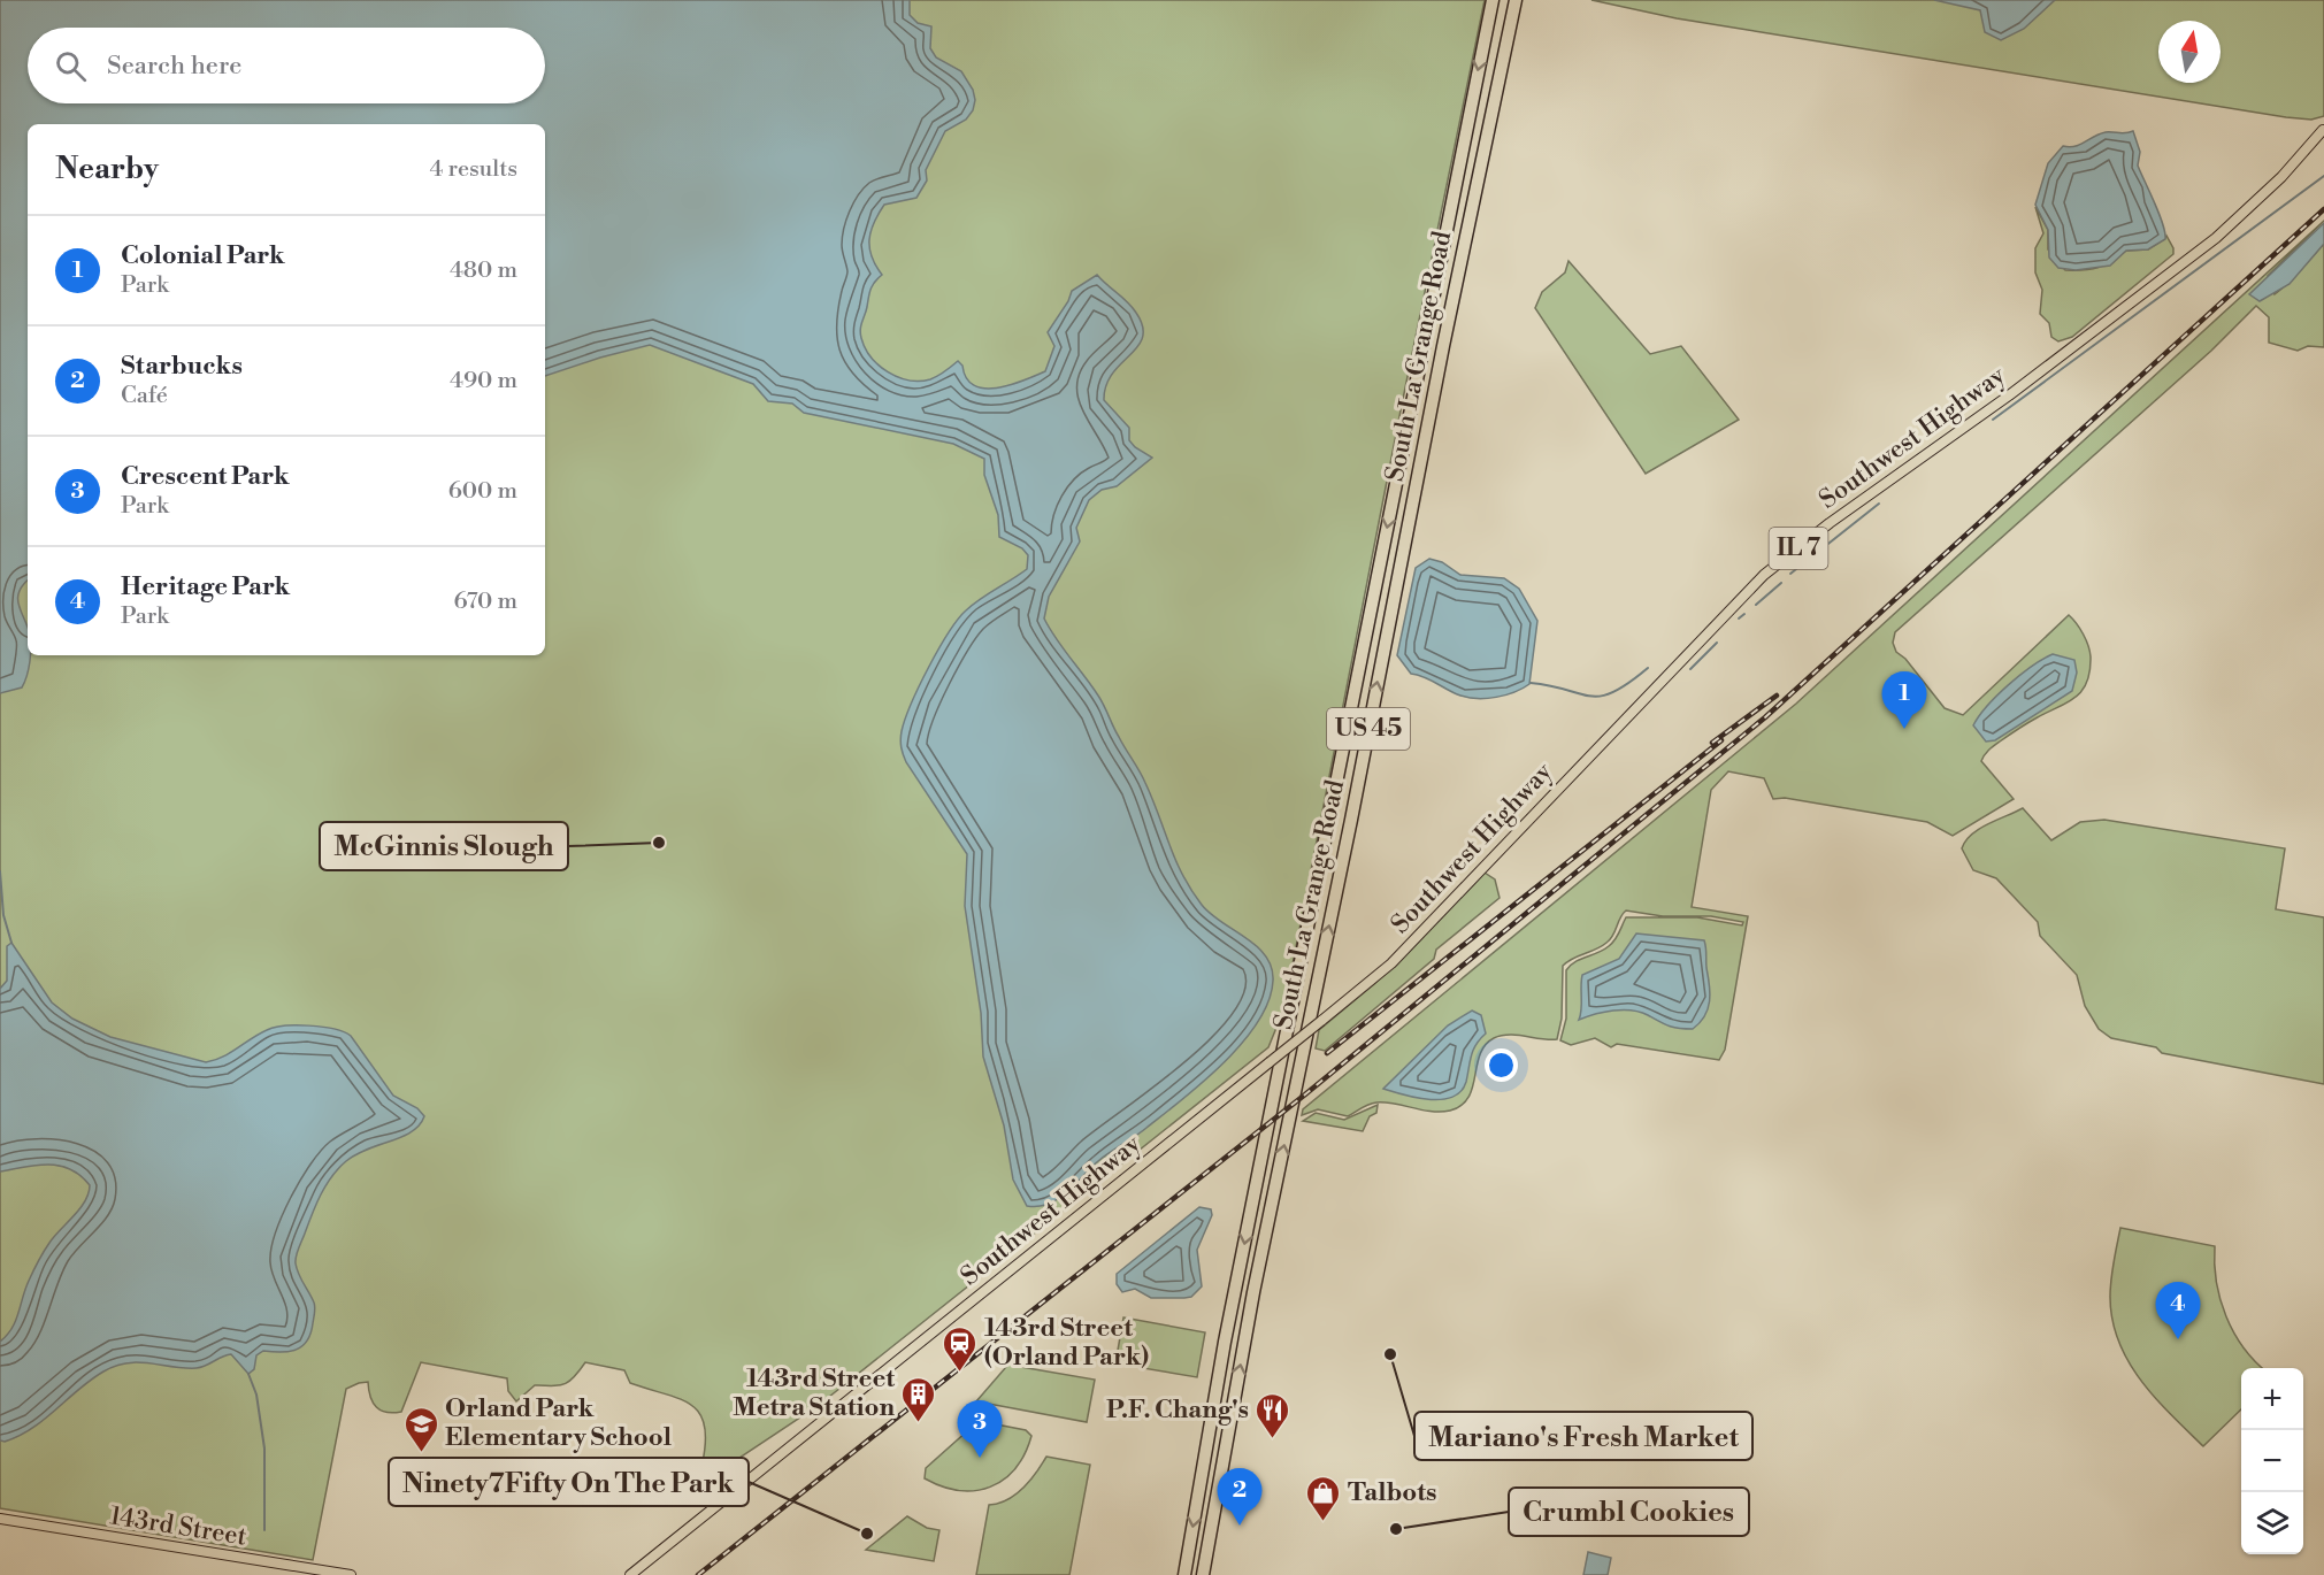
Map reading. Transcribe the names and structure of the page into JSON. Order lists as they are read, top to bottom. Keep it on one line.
{"streets":{"highway":["South La Grange Road","US 45"],"main road":["Southwest Highway","IL 7","143rd Street"]},"places":{"other":["McGinnis Slough","Mariano's Fresh Market","Crumbl Cookies","Ninety7Fifty On The Park"],"station":["143rd Street (Orland Park)"],"building":["143rd Street Metra Station"],"restaurant":["P.F. Chang's"],"school or university":["Orland Park Elementary School"],"shop":["Talbots"]},"north":"top","page":{"search":"Search here","heading":["Nearby","4 results"],"list":[{"mark":"1","name":"Colonial Park","note":"Park","value":"480 m"},{"mark":"2","name":"Starbucks","note":"Café","value":"490 m"},{"mark":"3","name":"Crescent Park","note":"Park","value":"600 m"},{"mark":"4","name":"Heritage Park","note":"Park","value":"670 m"}],"pins":["1","4","3","2"],"map_buttons":["+","−"]}}
